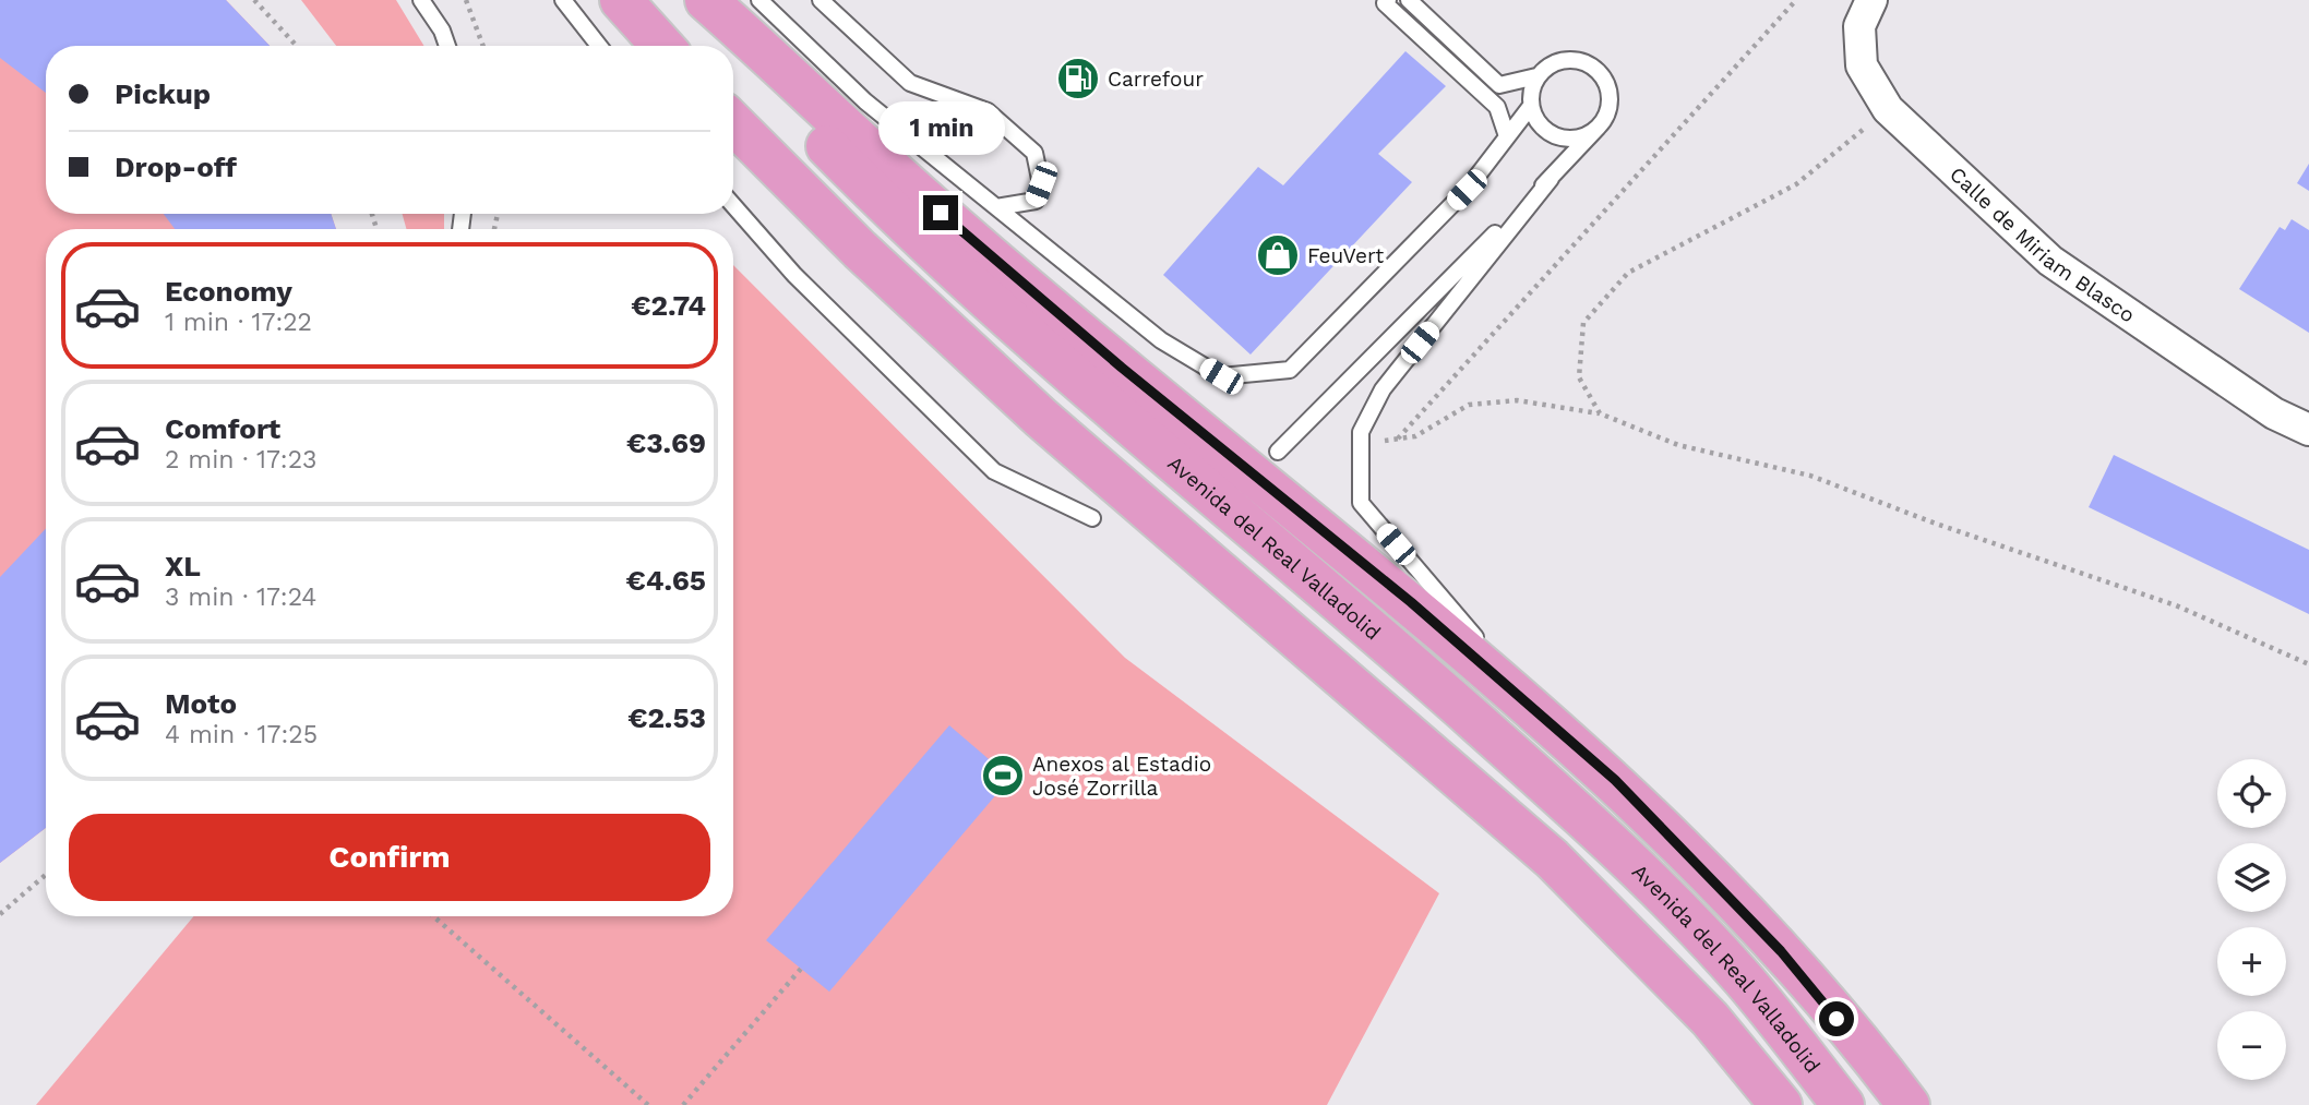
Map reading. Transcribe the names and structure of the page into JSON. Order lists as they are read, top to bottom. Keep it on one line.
{"streets":{"highway":["Avenida del Real Valladolid"],"street":["Calle de Miriam Blasco"]},"places":{"fuel station":["Carrefour"],"shop":["FeuVert"],"sports":["Anexos al Estadio José Zorrilla"]},"page":{"banner":["Pickup","Drop-off"],"bubble":"1 min","list":[{"name":"Economy","note":"1 min · 17:22","value":"€2.74"},{"name":"Comfort","note":"2 min · 17:23","value":"€3.69"},{"name":"XL","note":"3 min · 17:24","value":"€4.65"},{"name":"Moto","note":"4 min · 17:25","value":"€2.53"}],"map_buttons":["+","−"],"buttons":"Confirm"}}
